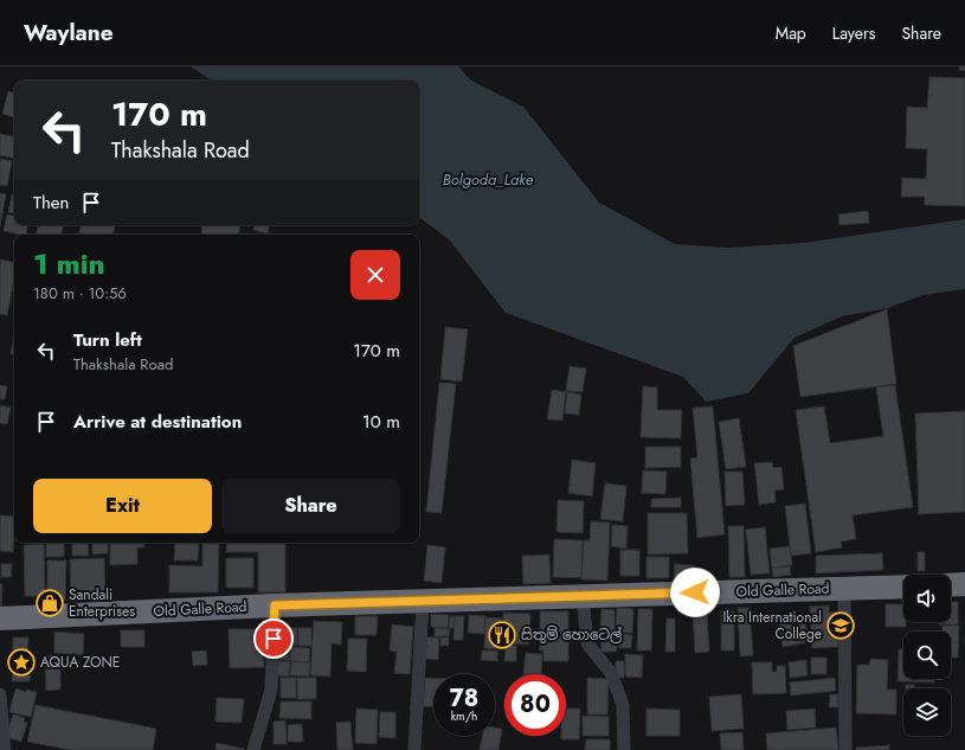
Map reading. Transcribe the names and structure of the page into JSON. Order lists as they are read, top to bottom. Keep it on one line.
{"streets":{"highway":["Old Galle Road"]},"water":["Bolgoda_Lake"],"places":{"shop":["Sandali Enterprises"],"school or university":["Ikra International College"],"restaurant":["සිතුම් හොටෙල්"],"place":["AQUA ZONE"]},"page":{"header":"Waylane","nav":["Map","Layers","Share"],"turn":["170 m","Thakshala Road"],"then":"Then","heading":["1 min","180 m · 10:56"],"list":[{"name":"Turn left","note":"Thakshala Road","value":"170 m"},{"name":"Arrive at destination","value":"10 m"}],"buttons":["Exit","Share"],"speed":"78 km/h","limit":"80"}}
